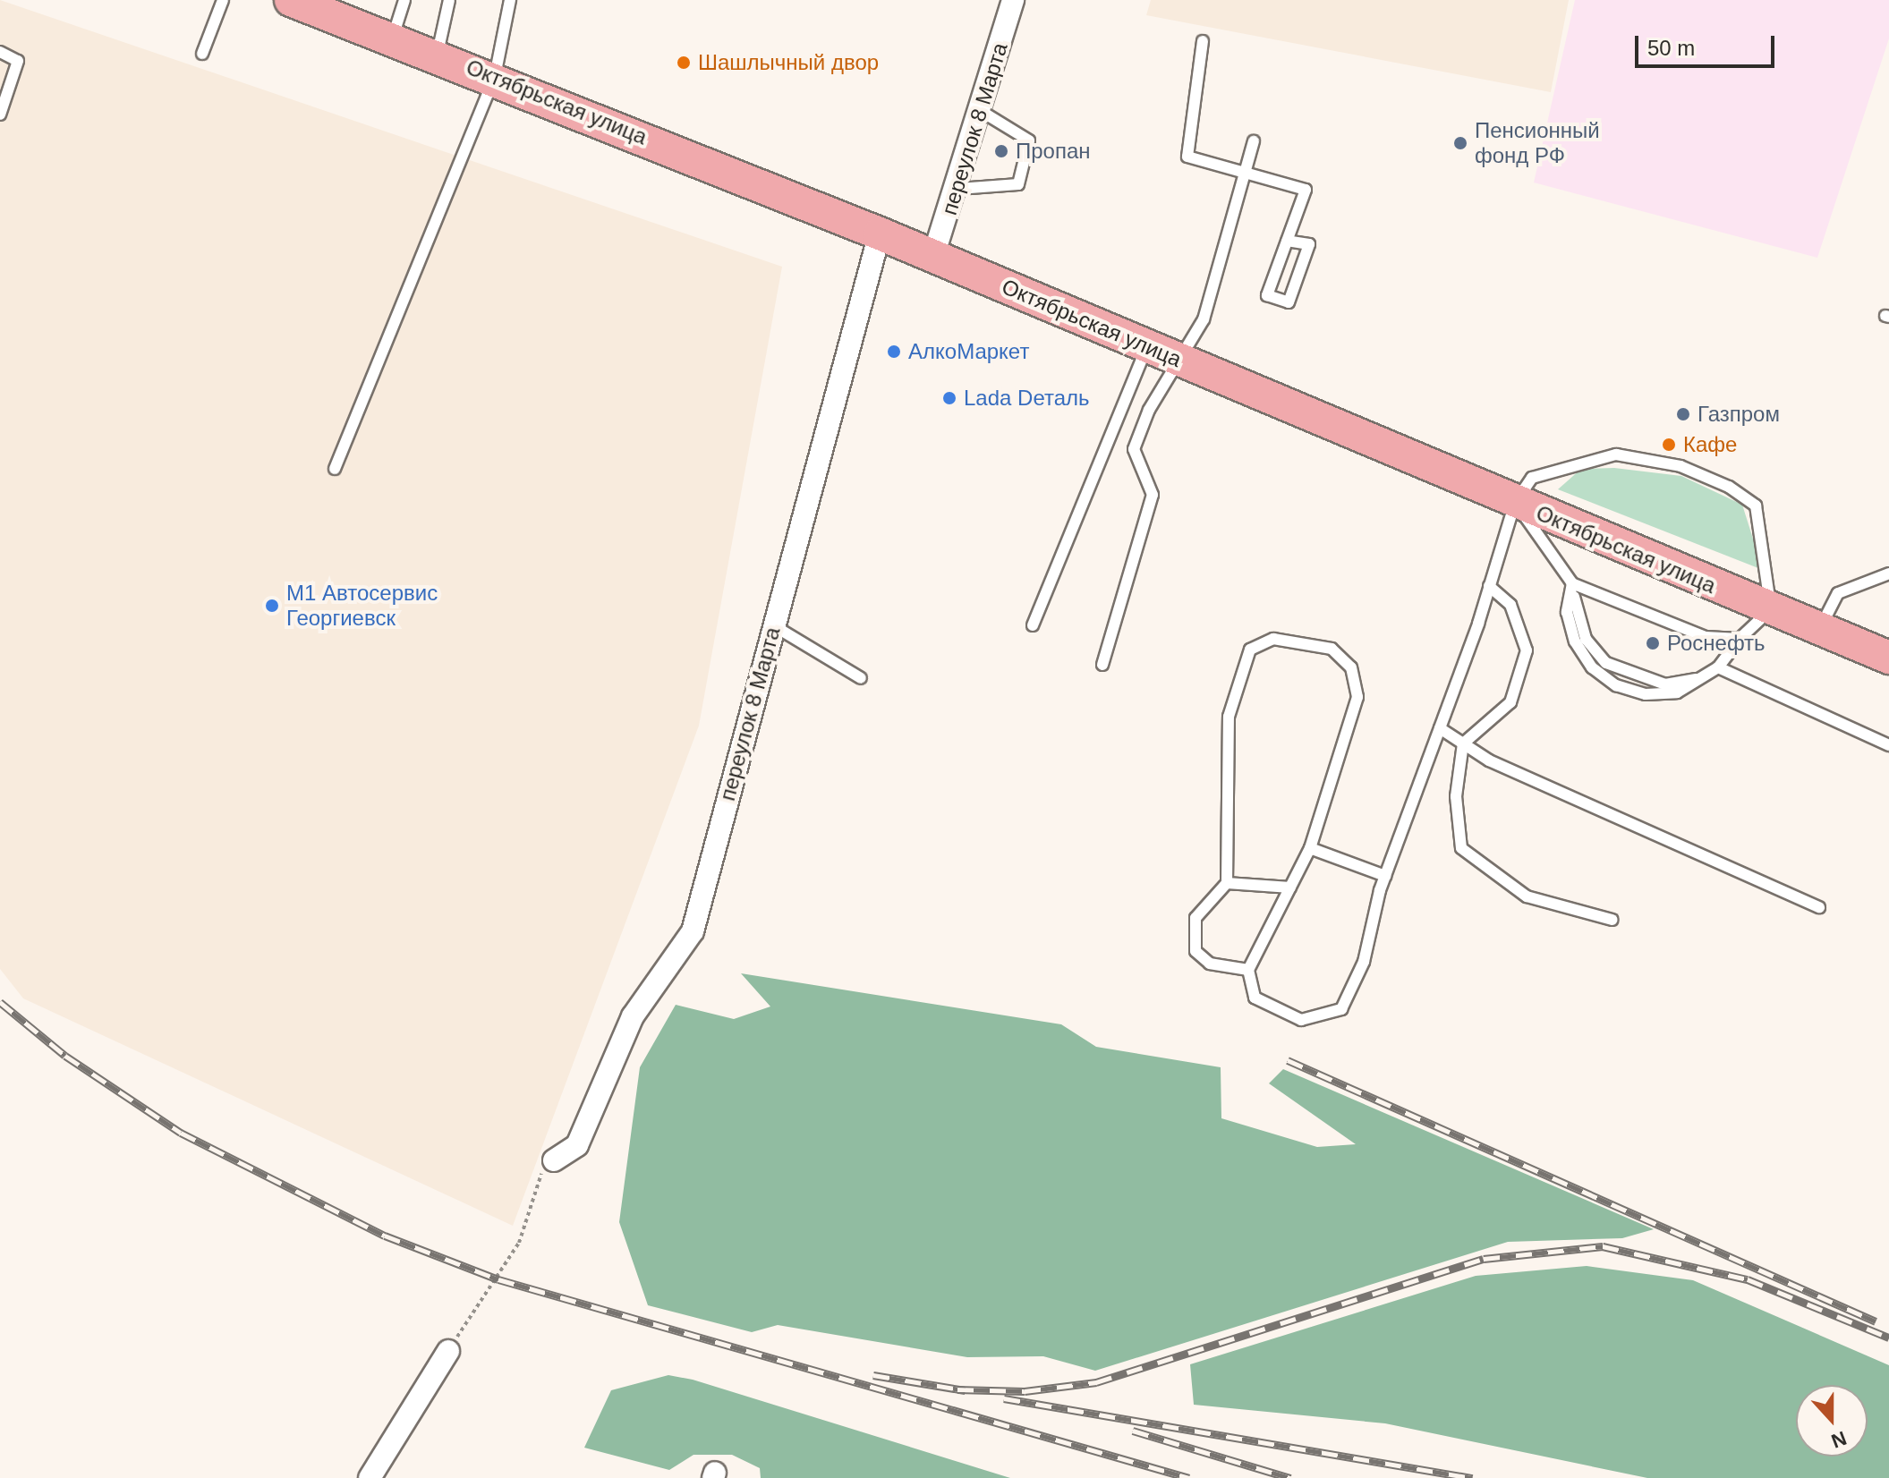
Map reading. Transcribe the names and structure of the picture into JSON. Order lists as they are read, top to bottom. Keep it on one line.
{"streets":{"main road":["Октябрьская улица"],"street":["переулок 8 Марта"]},"crossings":[["Октябрьская улица","переулок 8 Марта"]],"places":["Шашлычный двор","Пенсионный фонд РФ","Пропан","АлкоМаркет","Lada Dеталь","Газпром","Кафе","М1 Автосервис Георгиевск","Роснефть"],"scale_bar":"50 m","north":"bottom"}
